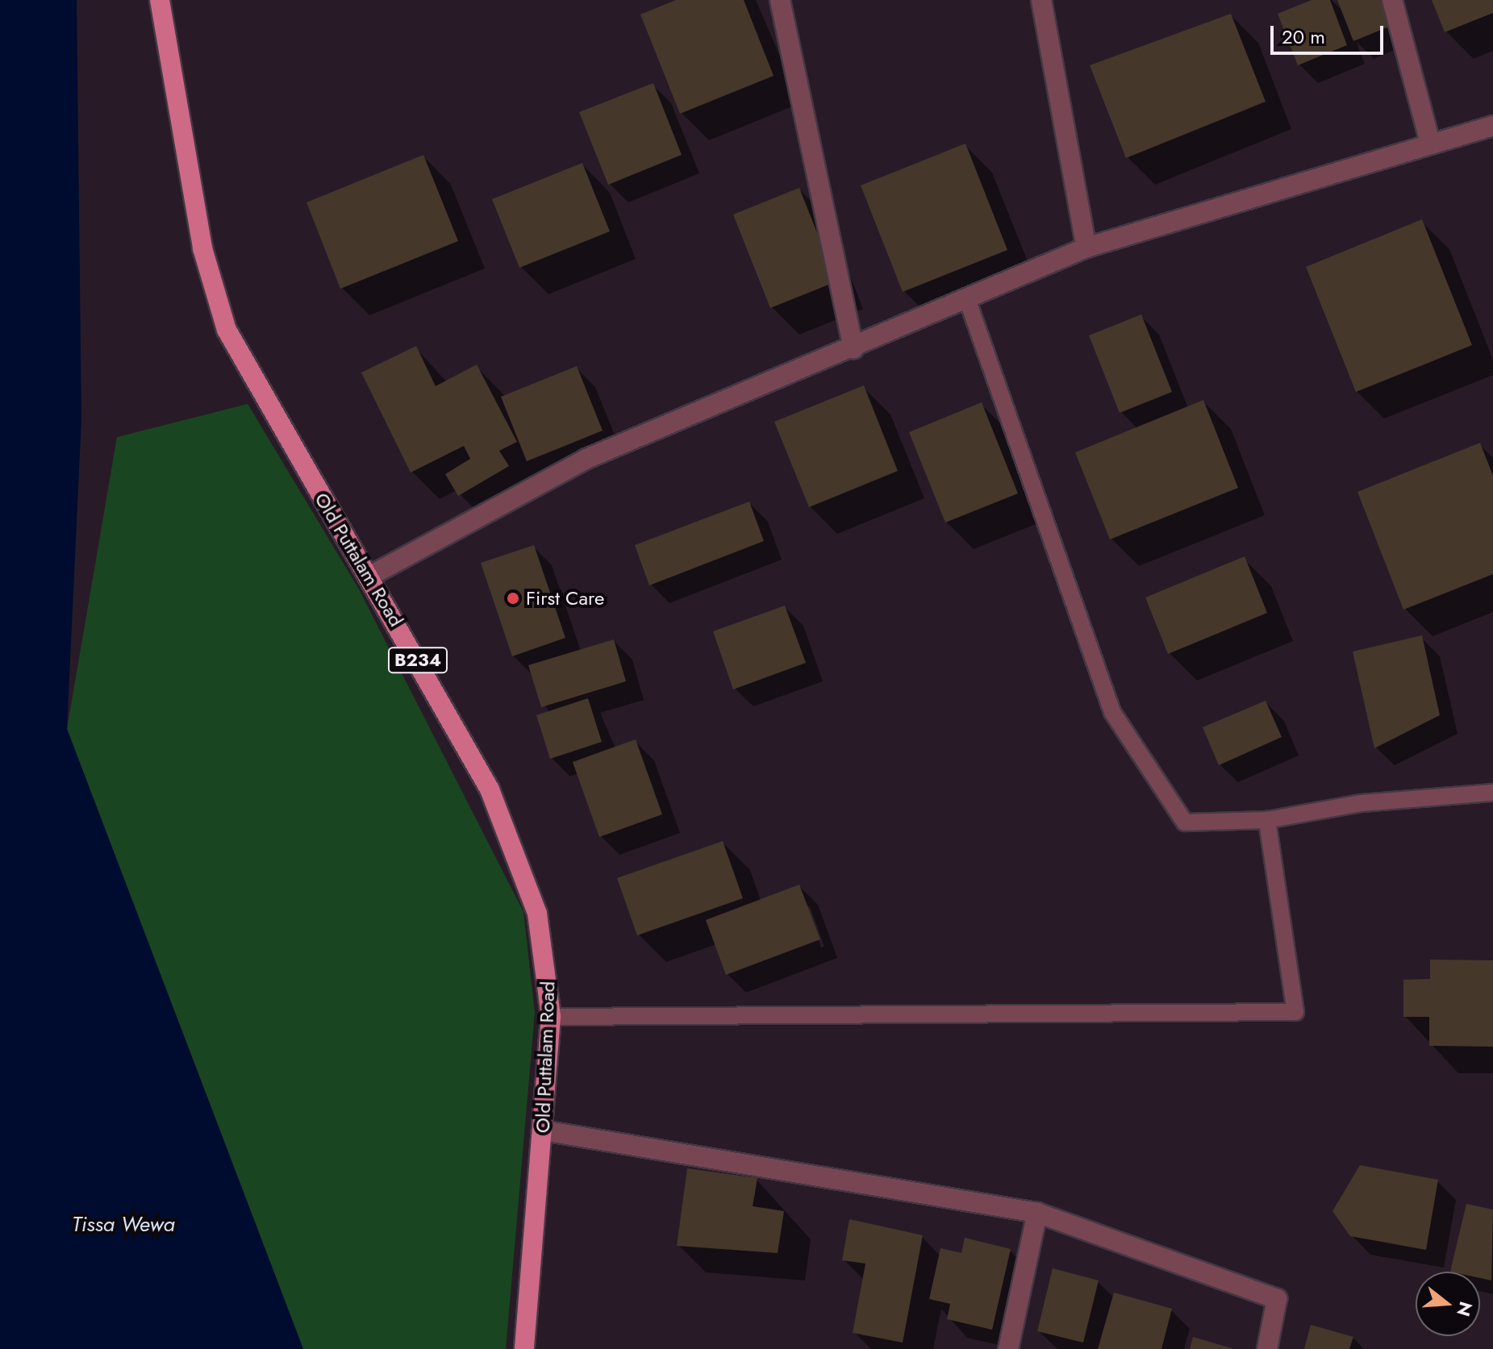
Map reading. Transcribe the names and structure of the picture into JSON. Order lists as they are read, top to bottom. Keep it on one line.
{"streets":{"main road":["Old Puttalam Road","B234"]},"water":["Tissa Wewa"],"places":["First Care"],"scale_bar":"20 m","north":"right"}
